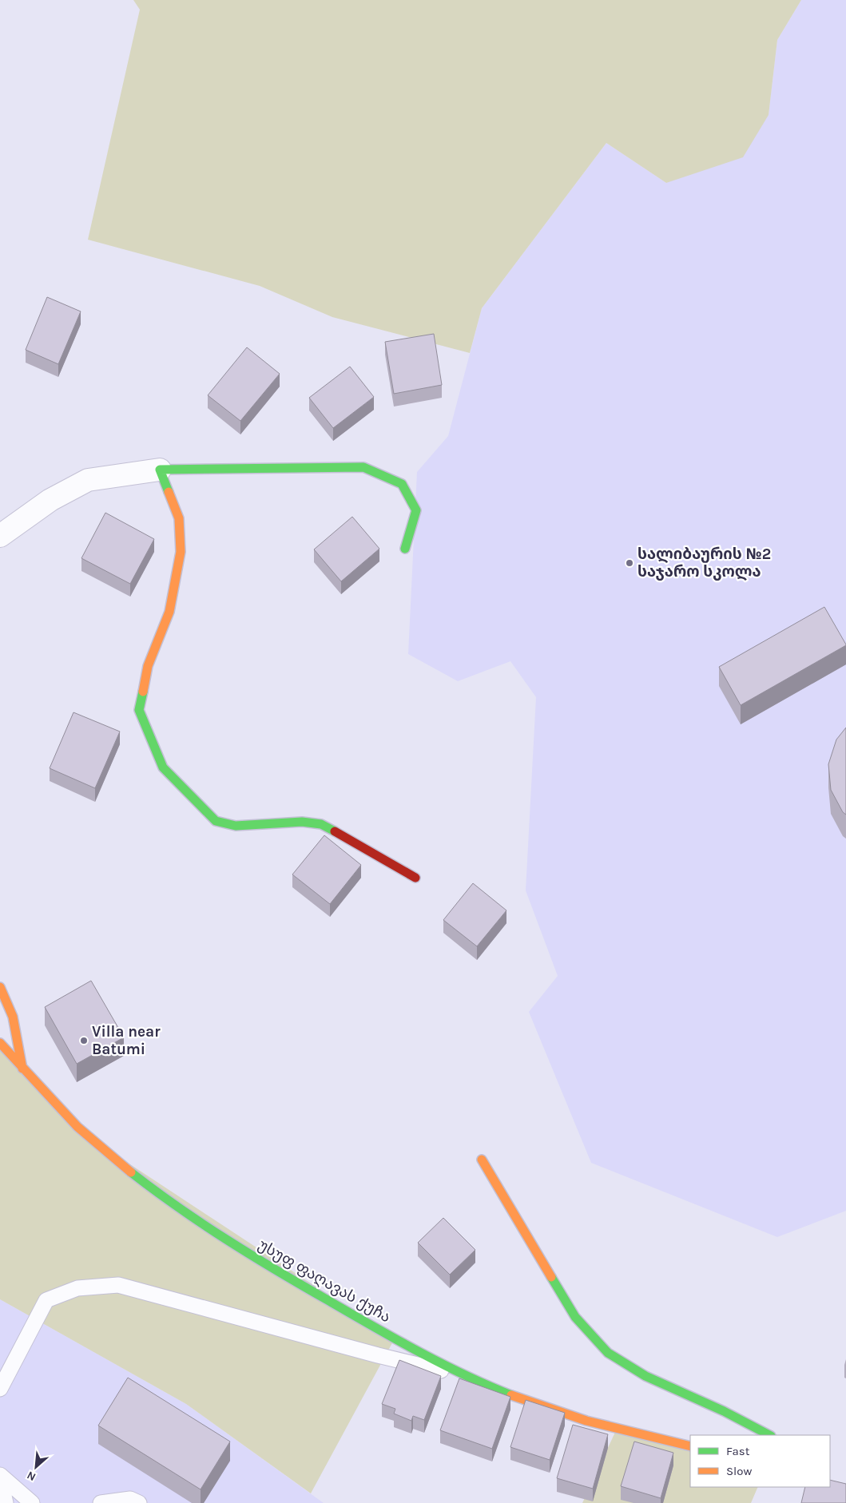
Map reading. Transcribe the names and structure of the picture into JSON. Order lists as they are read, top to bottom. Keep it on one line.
{"streets":{"street":["უსუფ ფაღავას ქუჩა"]},"places":["სალიბაურის №2 საჯარო სკოლა","Villa near Batumi"],"legend":["Fast","Slow"],"north":"bottom left"}
